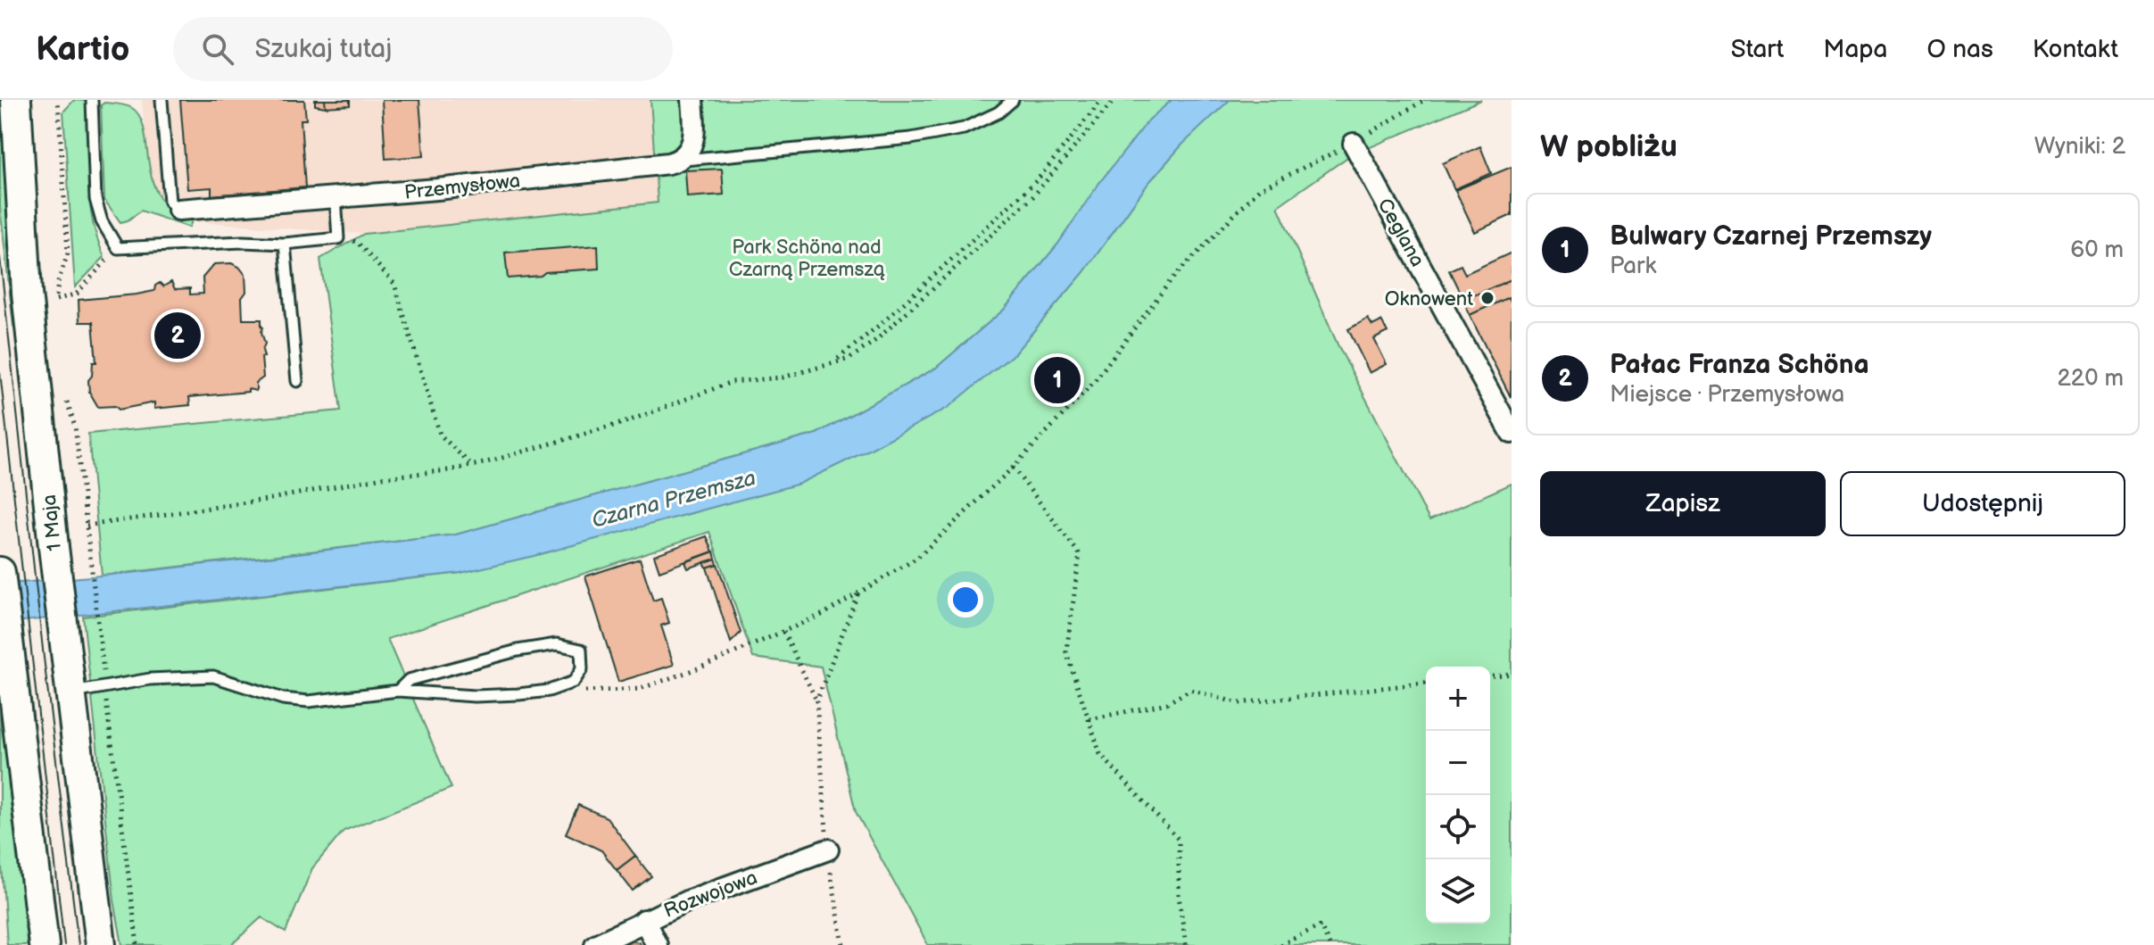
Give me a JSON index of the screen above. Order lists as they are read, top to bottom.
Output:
{
  "streets": {
    "main road": ["1 Maja"],
    "street": ["Przemysłowa", "Ceglana", "Rozwojowa"]
  },
  "water": ["Czarna Przemsza"],
  "parks": ["Park Schöna nad Czarną Przemszą"],
  "places": ["Oknowent"],
  "page": {
    "header": "Kartio",
    "search": "Szukaj tutaj",
    "nav": [
      "Start",
      "Mapa",
      "O nas",
      "Kontakt"
    ],
    "heading": ["W pobliżu", "Wyniki: 2"],
    "list": [
      {
        "mark": "1",
        "name": "Bulwary Czarnej Przemszy",
        "note": "Park",
        "value": "60 m"
      },
      {
        "mark": "2",
        "name": "Pałac Franza Schöna",
        "note": "Miejsce · Przemysłowa",
        "value": "220 m"
      }
    ],
    "pins": ["2", "1"],
    "buttons": ["Zapisz", "Udostępnij"],
    "map_buttons": ["+", "−"]
  }
}
